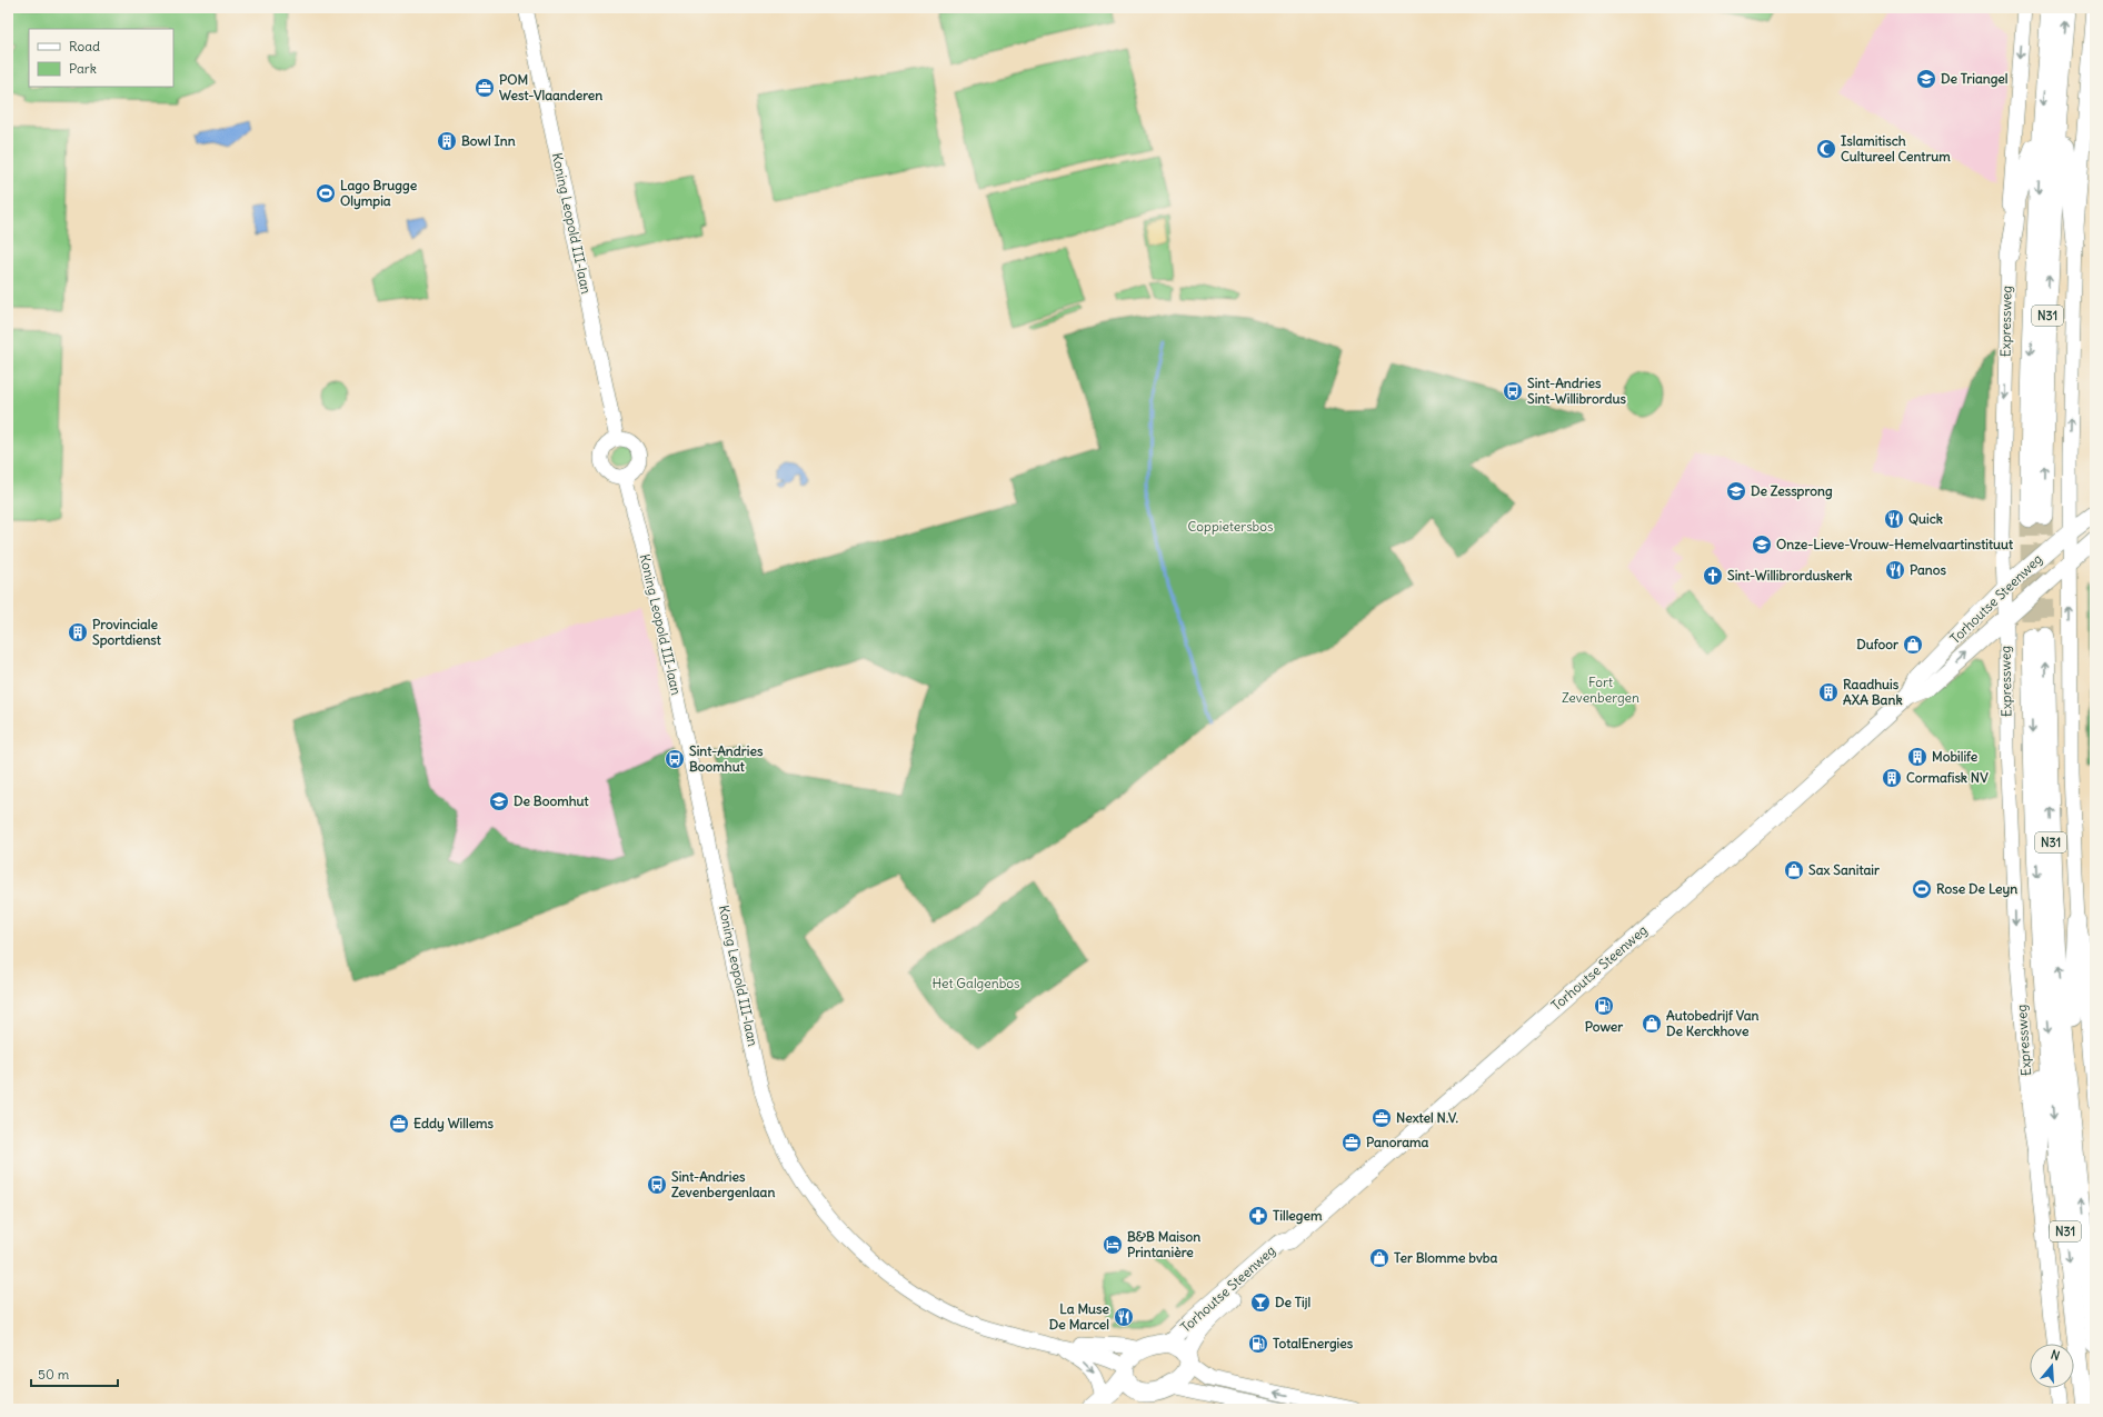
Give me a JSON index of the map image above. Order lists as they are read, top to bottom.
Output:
{
  "streets": {
    "main road": ["N31", "Expressweg", "Torhoutse Steenweg"],
    "street": ["Koning Leopold III-laan"]
  },
  "crossings": [
    ["Koning Leopold III-laan", "Torhoutse Steenweg"],
    ["Expressweg", "Torhoutse Steenweg"]
  ],
  "parks": ["Coppietersbos", "Fort Zevenbergen", "Het Galgenbos"],
  "places": {
    "school or university": [
      "De Triangel",
      "De Zessprong",
      "Onze-Lieve-Vrouw-Hemelvaartinstituut",
      "De Boomhut"
    ],
    "office": [
      "POM West-Vlaanderen",
      "Nextel N.V.",
      "Eddy Willems",
      "Panorama"
    ],
    "building": [
      "Bowl Inn",
      "Provinciale Sportdienst",
      "Raadhuis AXA Bank",
      "Mobilife",
      "Cormafisk NV"
    ],
    "mosque": ["Islamitisch Cultureel Centrum"],
    "sports": ["Lago Brugge Olympia", "Rose De Leyn"],
    "bus stop": ["Sint-Andries Sint-Willibrordus", "Sint-Andries Boomhut", "Sint-Andries Zevenbergenlaan"],
    "restaurant": ["Quick", "Panos", "La Muse De Marcel"],
    "church": ["Sint-Willibrorduskerk"],
    "shop": [
      "Dufoor",
      "Sax Sanitair",
      "Autobedrijf Van De Kerckhove",
      "Ter Blomme bvba"
    ],
    "fuel station": ["Power", "TotalEnergies"],
    "pharmacy": ["Tillegem"],
    "hotel": ["B&B Maison Printanière"],
    "bar": ["De Tijl"]
  },
  "legend": ["Road", "Park"],
  "scale_bar": "50 m",
  "north": "top"
}
